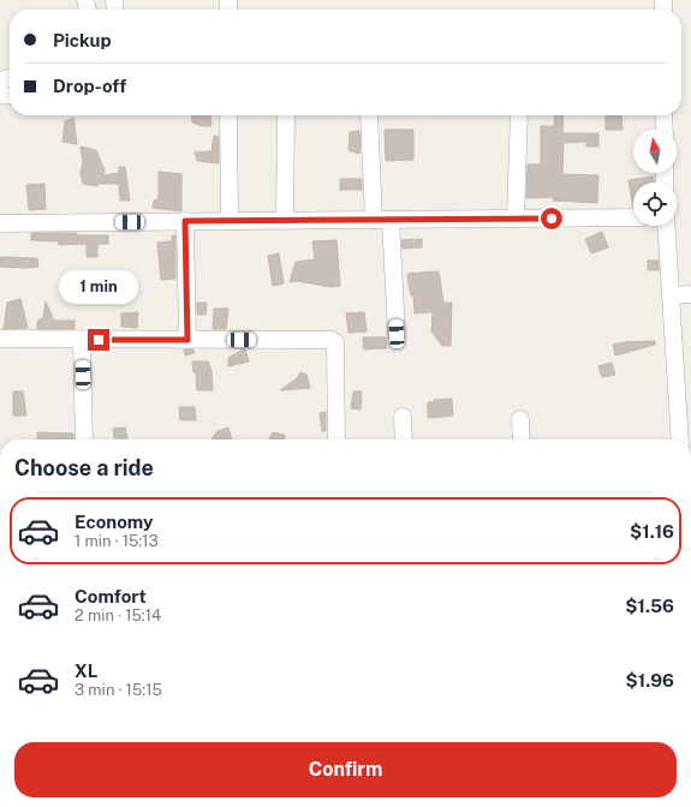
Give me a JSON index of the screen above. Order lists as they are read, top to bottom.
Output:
{
  "north": "top",
  "page": {
    "banner": ["Pickup", "Drop-off"],
    "bubble": "1 min",
    "heading": "Choose a ride",
    "list": [
      {
        "name": "Economy",
        "note": "1 min · 15:13",
        "value": "$1.16"
      },
      {
        "name": "Comfort",
        "note": "2 min · 15:14",
        "value": "$1.56"
      },
      {
        "name": "XL",
        "note": "3 min · 15:15",
        "value": "$1.96"
      }
    ],
    "buttons": "Confirm"
  }
}
